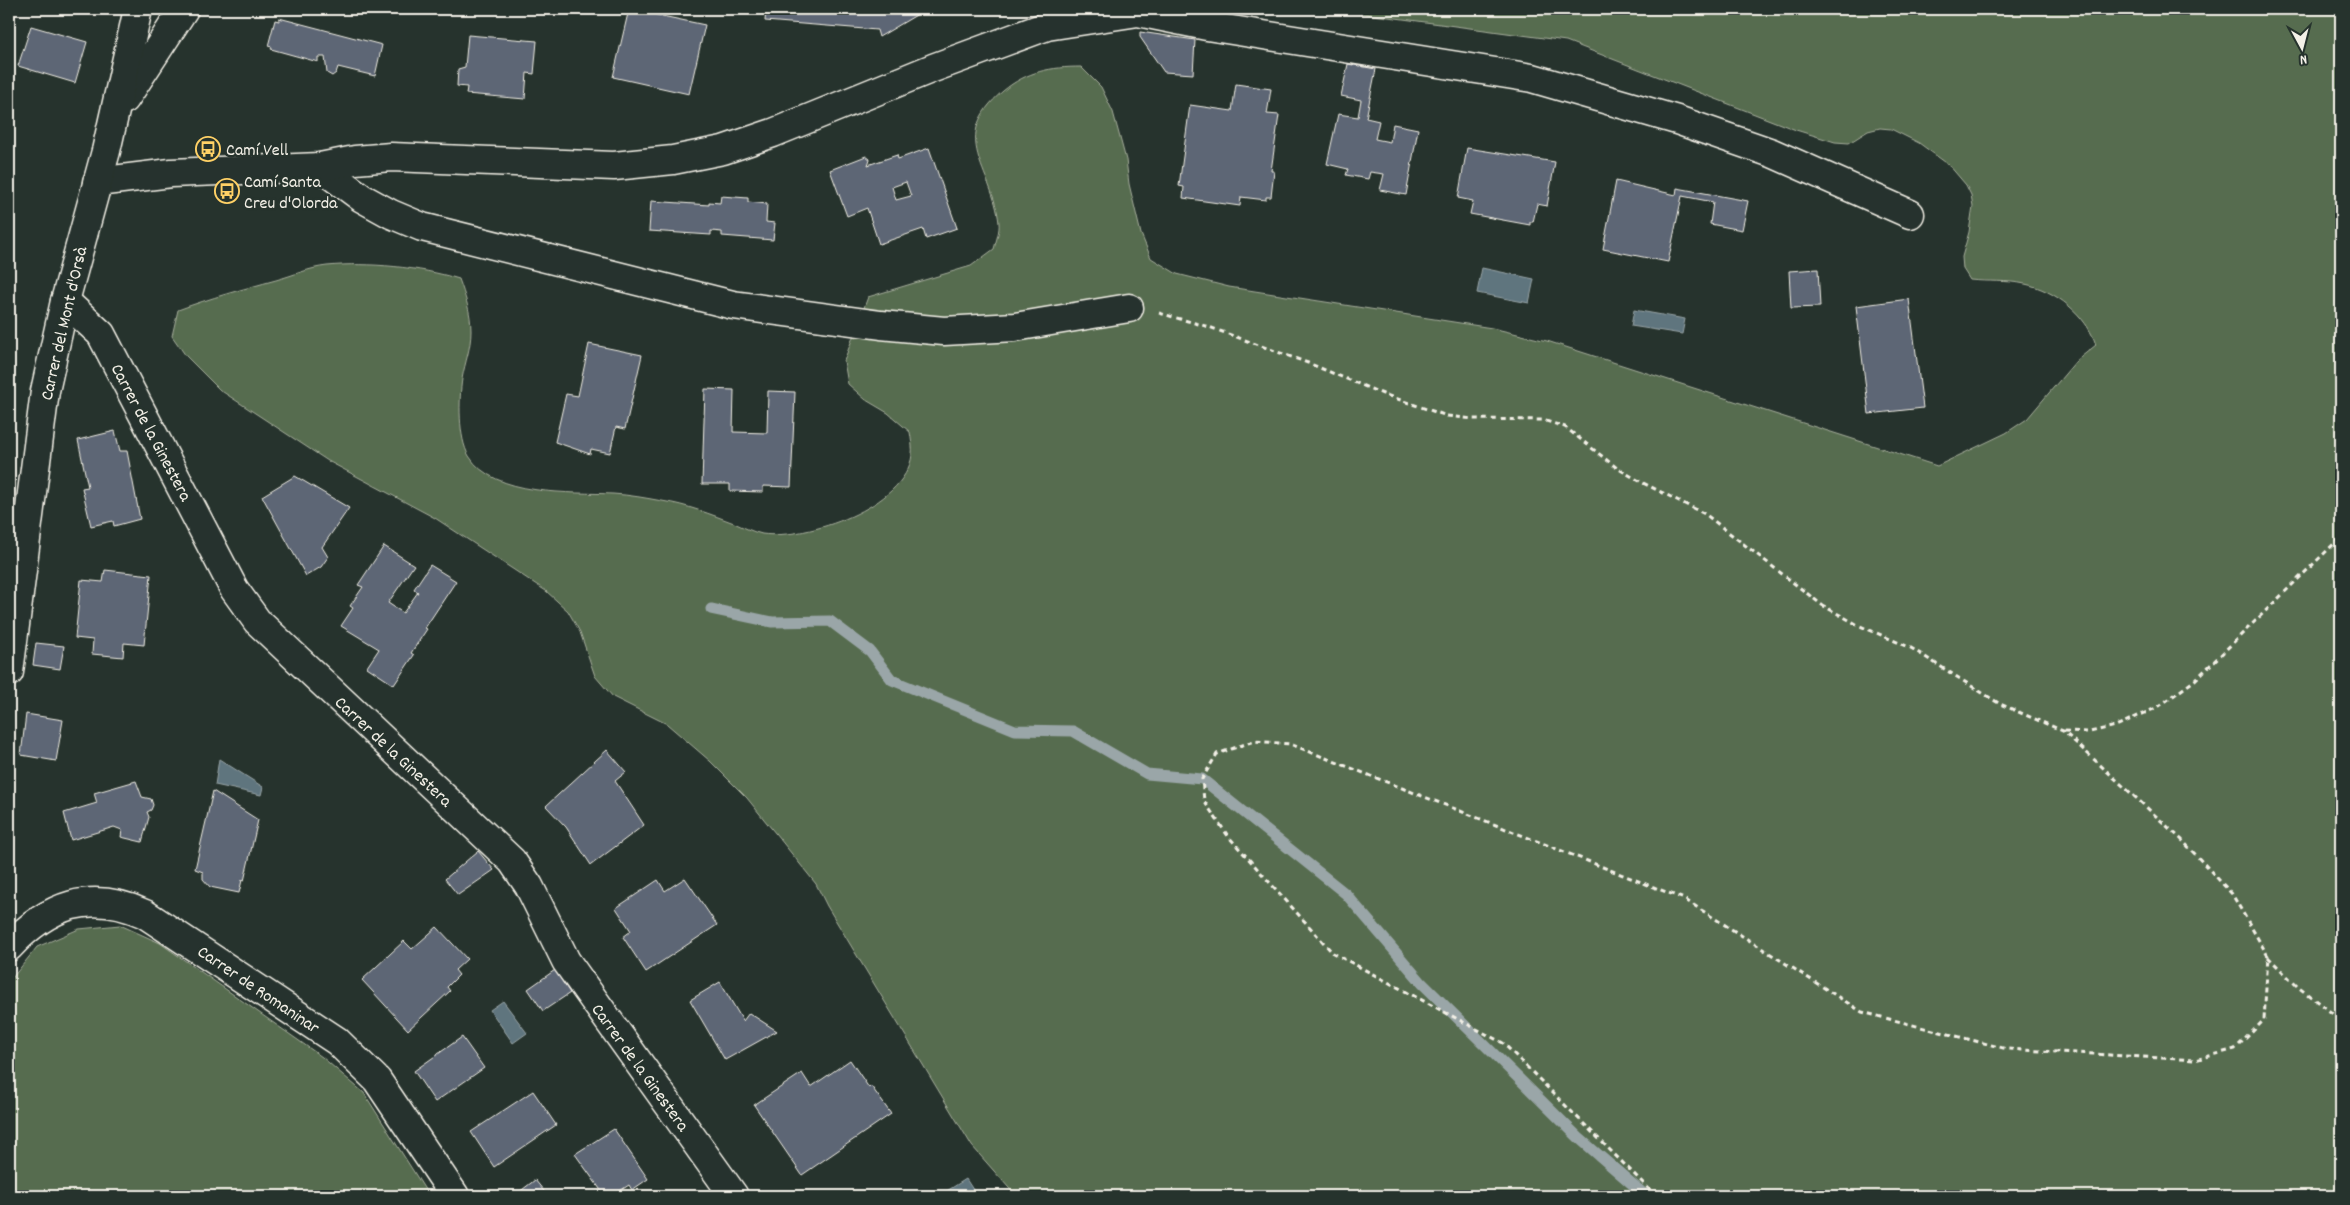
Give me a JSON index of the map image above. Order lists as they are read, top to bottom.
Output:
{
  "streets": {
    "street": ["Carrer del Mont d'Orsà", "Carrer de la Ginestera", "Carrer de Romaninar"]
  },
  "crossings": [
    ["Carrer del Mont d'Orsà", "Carrer de la Ginestera"]
  ],
  "places": {
    "bus stop": ["Camí Vell", "Camí Santa Creu d'Olorda"]
  },
  "north": "bottom"
}
